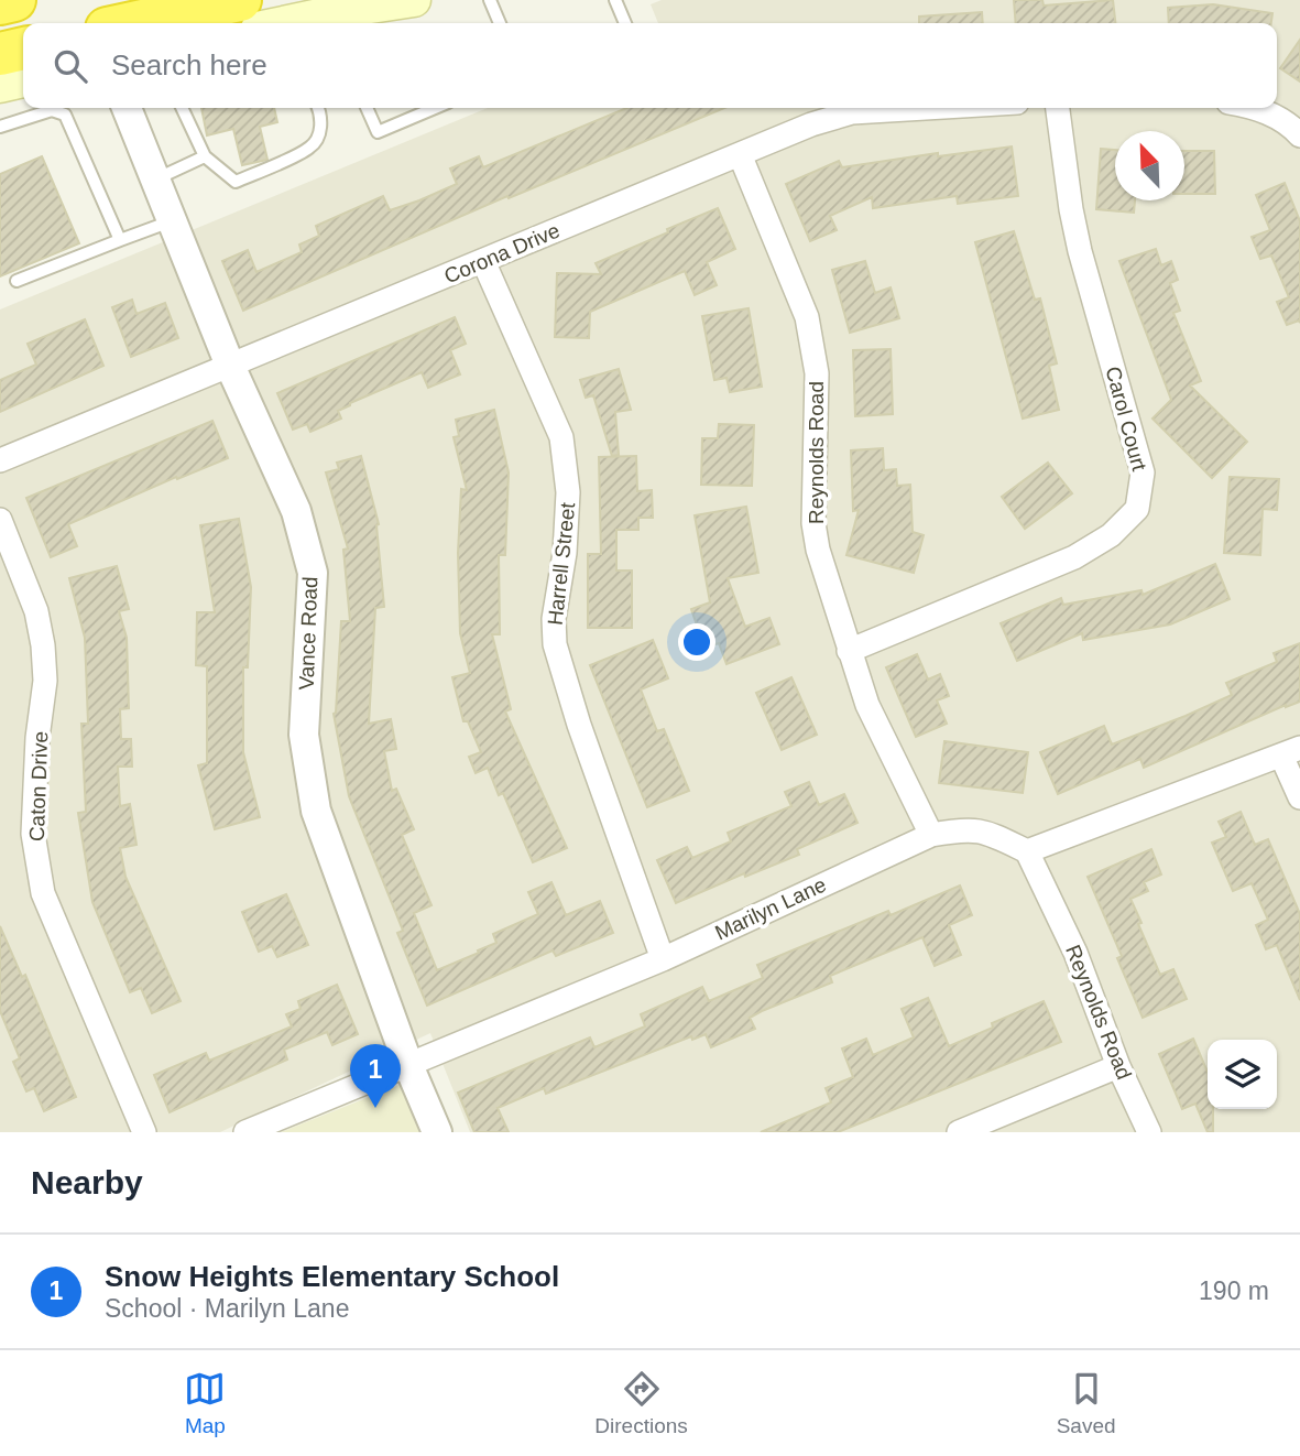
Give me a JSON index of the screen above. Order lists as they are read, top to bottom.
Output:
{
  "streets": {
    "street": [
      "Corona Drive",
      "Carol Court",
      "Reynolds Road",
      "Harrell Street",
      "Vance Road",
      "Caton Drive",
      "Marilyn Lane"
    ]
  },
  "crossings": [
    ["Corona Drive", "Reynolds Road"],
    ["Corona Drive", "Harrell Street"],
    ["Corona Drive", "Vance Road"],
    ["Carol Court", "Reynolds Road"],
    ["Reynolds Road", "Marilyn Lane"],
    ["Harrell Street", "Marilyn Lane"],
    ["Vance Road", "Marilyn Lane"]
  ],
  "north": "top left",
  "page": {
    "search": "Search here",
    "pins": "1",
    "heading": "Nearby",
    "list": [
      {
        "mark": "1",
        "name": "Snow Heights Elementary School",
        "note": "School · Marilyn Lane",
        "value": "190 m"
      }
    ],
    "nav": ["Map", "Directions", "Saved"]
  }
}
